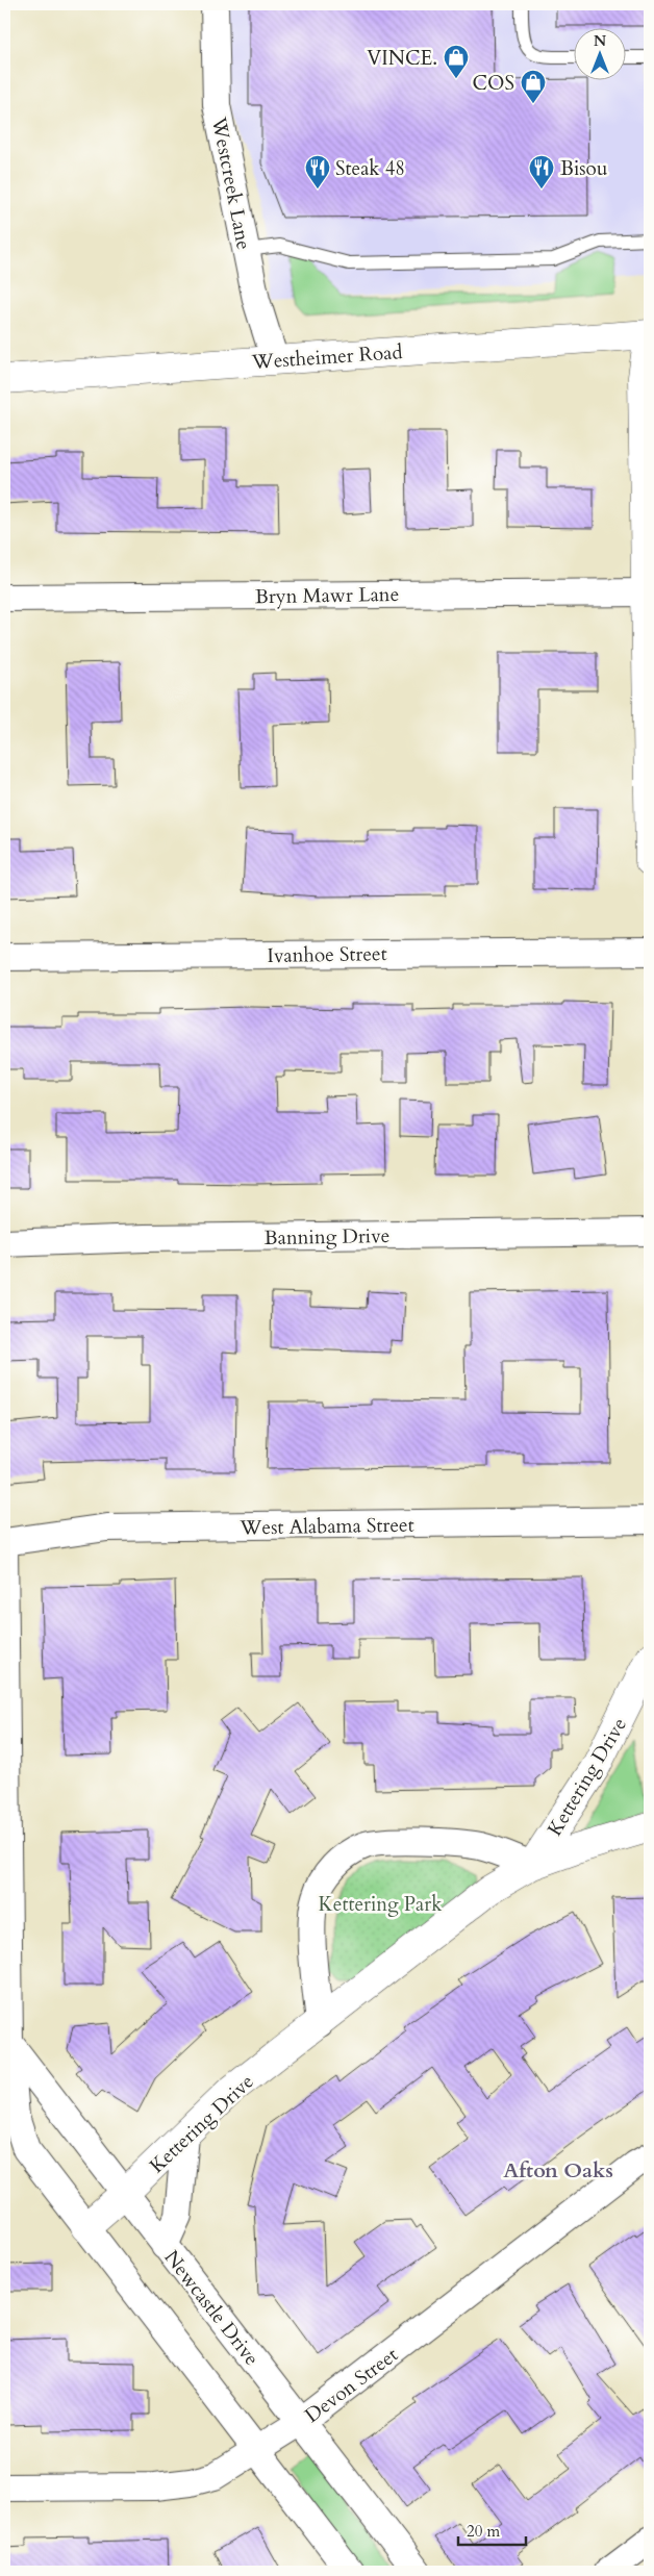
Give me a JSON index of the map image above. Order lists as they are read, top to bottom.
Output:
{
  "streets": {
    "street": [
      "Westcreek Lane",
      "Westheimer Road",
      "Bryn Mawr Lane",
      "Ivanhoe Street",
      "Banning Drive",
      "West Alabama Street",
      "Kettering Drive",
      "Newcastle Drive",
      "Devon Street"
    ]
  },
  "crossings": [
    ["Westcreek Lane", "Westheimer Road"],
    ["Kettering Drive", "Newcastle Drive"],
    ["Newcastle Drive", "Devon Street"]
  ],
  "districts": ["Afton Oaks"],
  "parks": ["Kettering Park"],
  "places": {
    "shop": ["VINCE.", "COS"],
    "restaurant": ["Steak 48", "Bisou"]
  },
  "scale_bar": "20 m",
  "north": "top"
}
